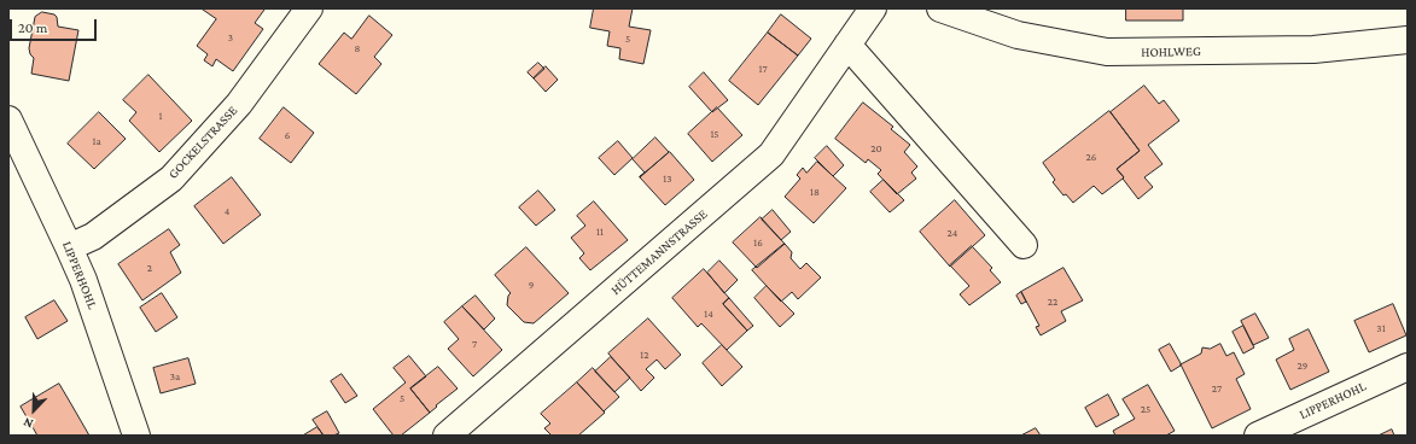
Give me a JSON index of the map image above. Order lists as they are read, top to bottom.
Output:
{
  "streets": {
    "street": [
      "HOHLWEG",
      "GOCKELSTRASSE",
      "HÜTTEMANNSTRASSE",
      "LIPPERHOHL"
    ]
  },
  "crossings": [
    ["GOCKELSTRASSE", "LIPPERHOHL"]
  ],
  "house_numbers": [
    "3",
    "5",
    "8",
    "17",
    "1",
    "15",
    "6",
    "1a",
    "20",
    "26",
    "13",
    "18",
    "4",
    "11",
    "24",
    "16",
    "2",
    "9",
    "22",
    "14",
    "31",
    "7",
    "12",
    "29",
    "3a",
    "27",
    "5",
    "25"
  ],
  "scale_bar": "20 m",
  "north": "bottom left"
}
